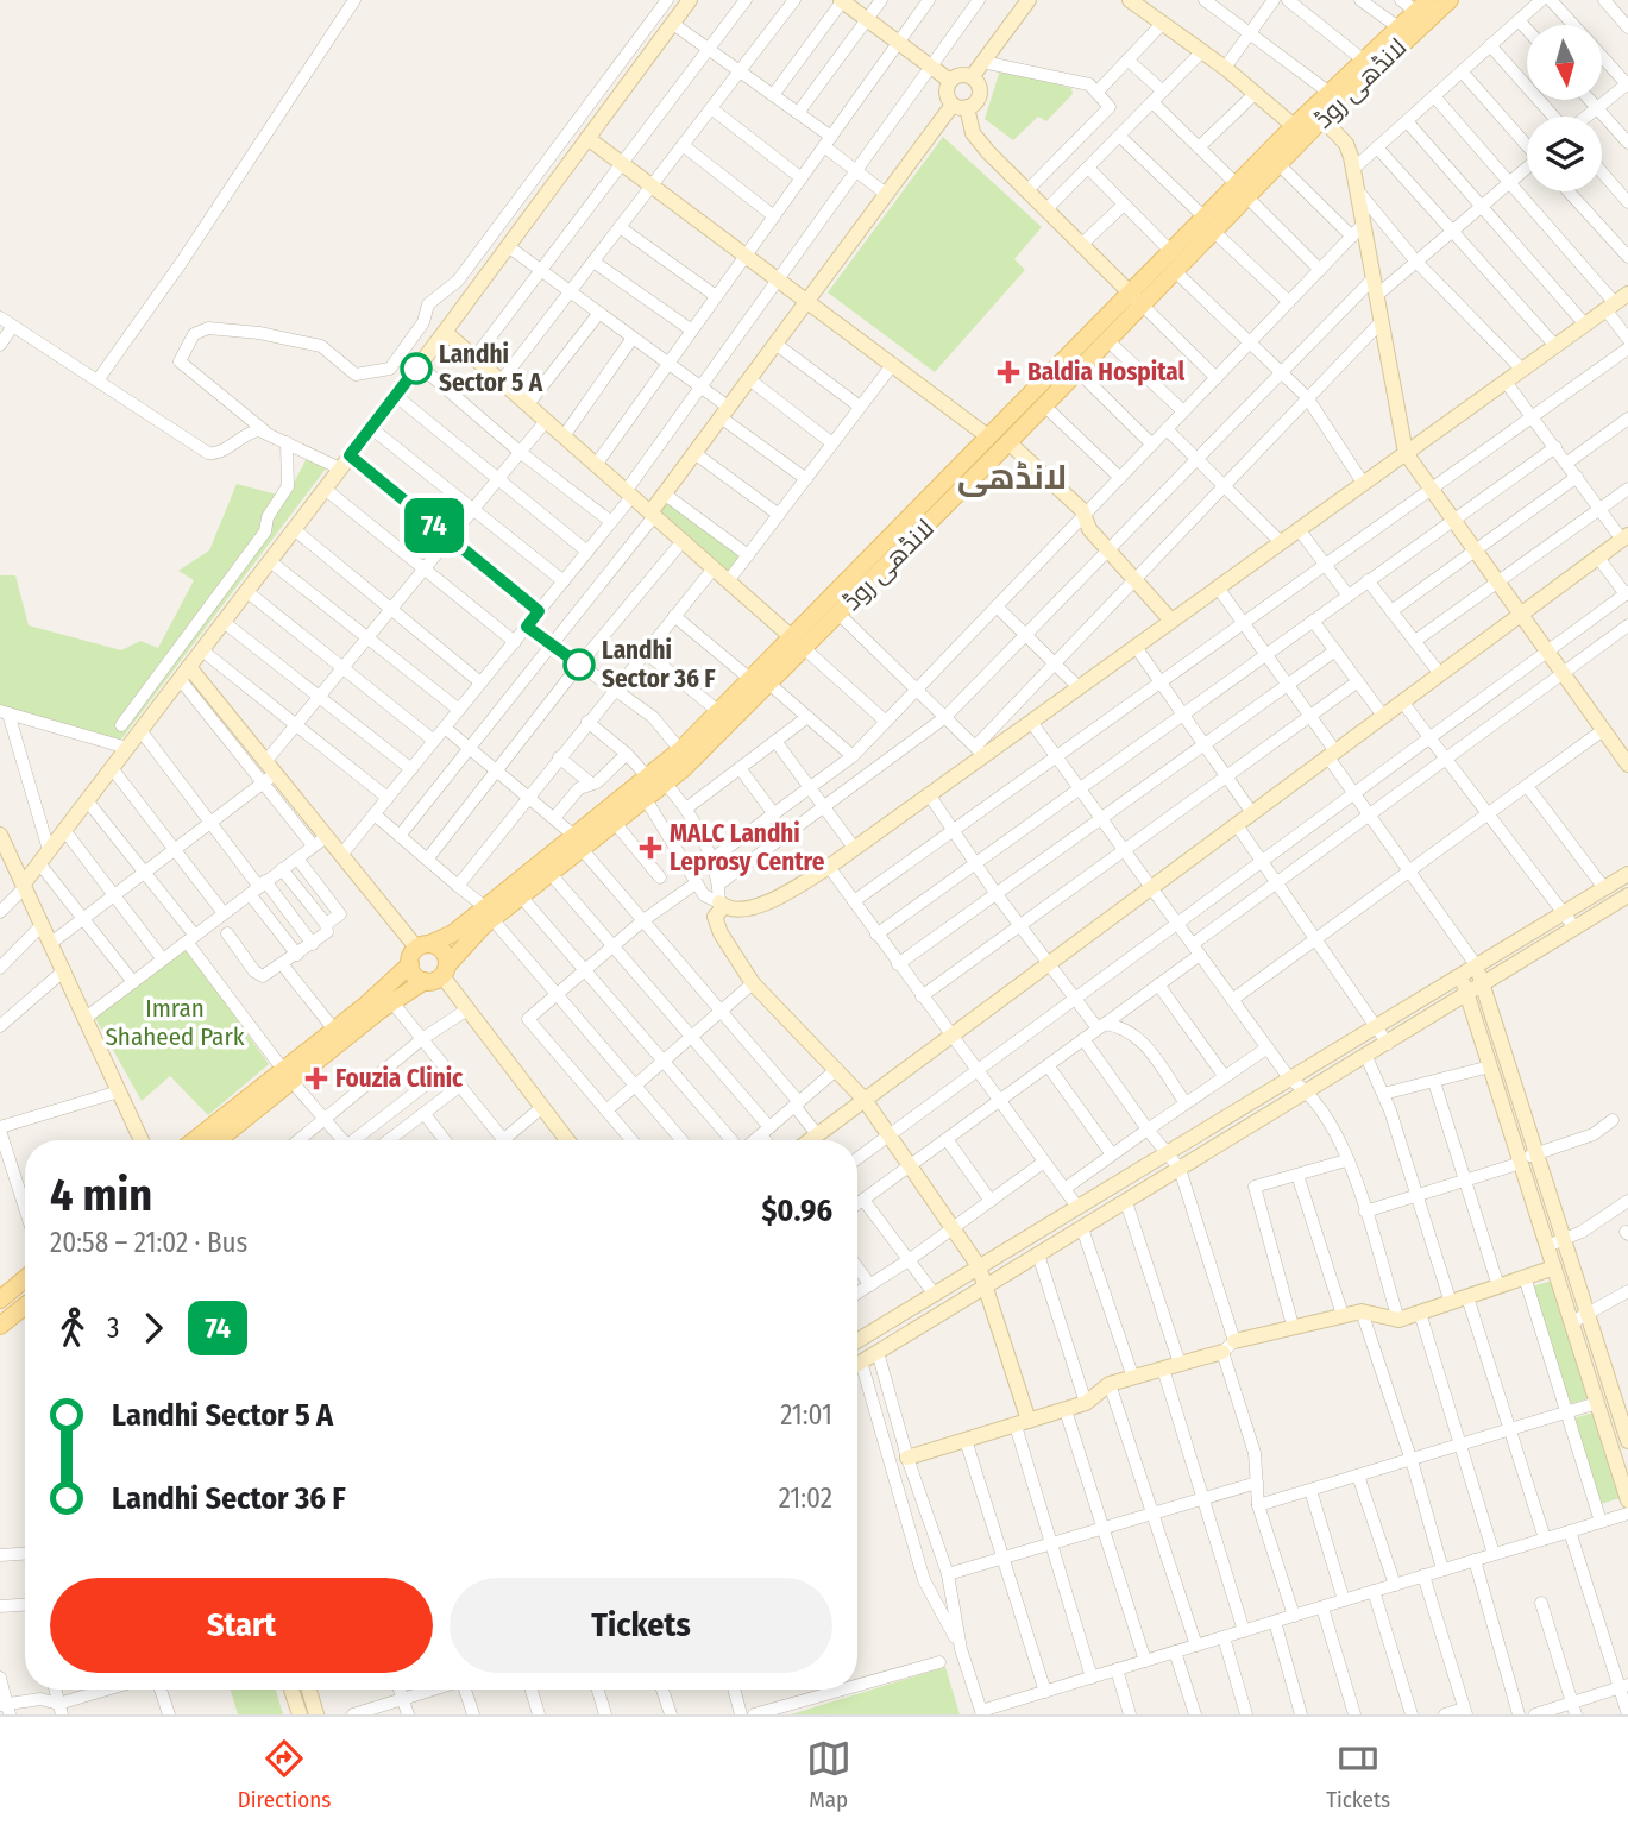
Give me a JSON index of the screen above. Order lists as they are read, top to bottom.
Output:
{
  "streets": {
    "main road": ["لانڈھی روڈ"]
  },
  "districts": ["لانڈھی"],
  "parks": ["Imran Shaheed Park"],
  "places": {
    "other": ["Landhi Sector 5 A", "Landhi Sector 36 F"],
    "health": ["Baldia Hospital", "MALC Landhi Leprosy Centre", "Fouzia Clinic"]
  },
  "lines": ["bus line 74"],
  "north": "bottom",
  "page": {
    "on_map": "74",
    "heading": ["4 min", "20:58 – 21:02 · Bus", "$0.96"],
    "legs": ["3", "74"],
    "list": [
      {
        "name": "Landhi Sector 5 A",
        "value": "21:01"
      },
      {
        "name": "Landhi Sector 36 F",
        "value": "21:02"
      }
    ],
    "buttons": ["Start", "Tickets"],
    "tabs": ["Directions", "Map", "Tickets"]
  }
}
